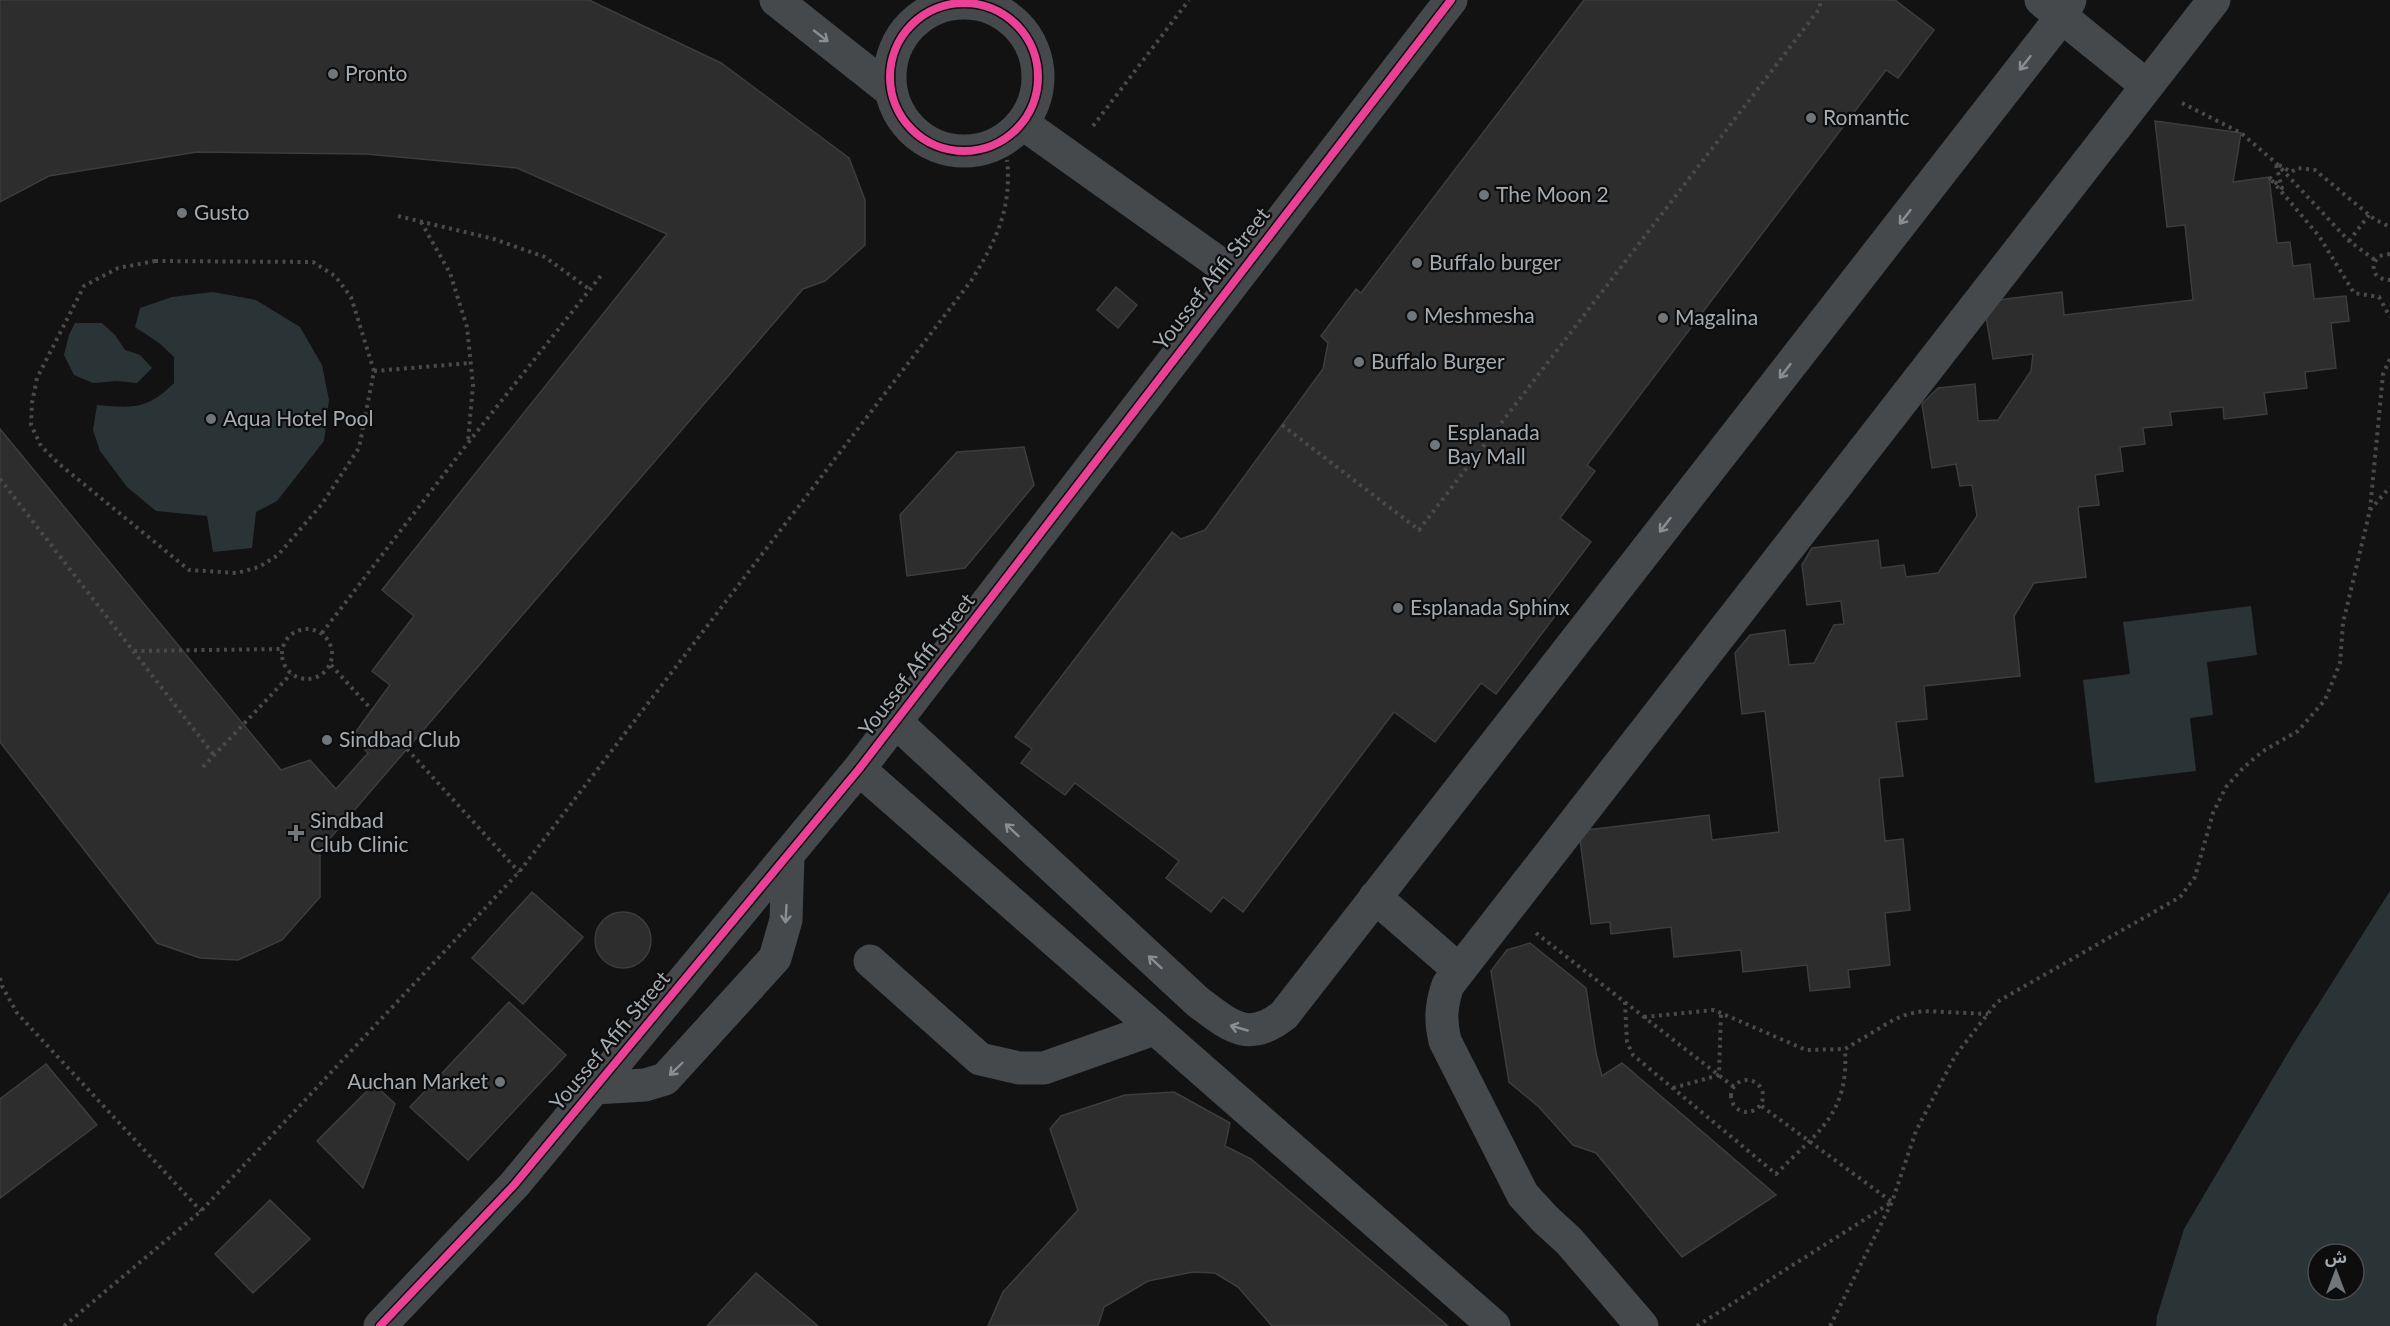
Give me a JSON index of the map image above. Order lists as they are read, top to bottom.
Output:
{
  "streets": {
    "street": ["Youssef Afifi Street"]
  },
  "places": {
    "other": [
      "Pronto",
      "Romantic",
      "The Moon 2",
      "Gusto",
      "Buffalo burger",
      "Meshmesha",
      "Magalina",
      "Buffalo Burger",
      "Aqua Hotel Pool",
      "Esplanada Bay Mall",
      "Esplanada Sphinx",
      "Sindbad Club",
      "Auchan Market"
    ],
    "health": ["Sindbad Club Clinic"]
  },
  "north": "top"
}
